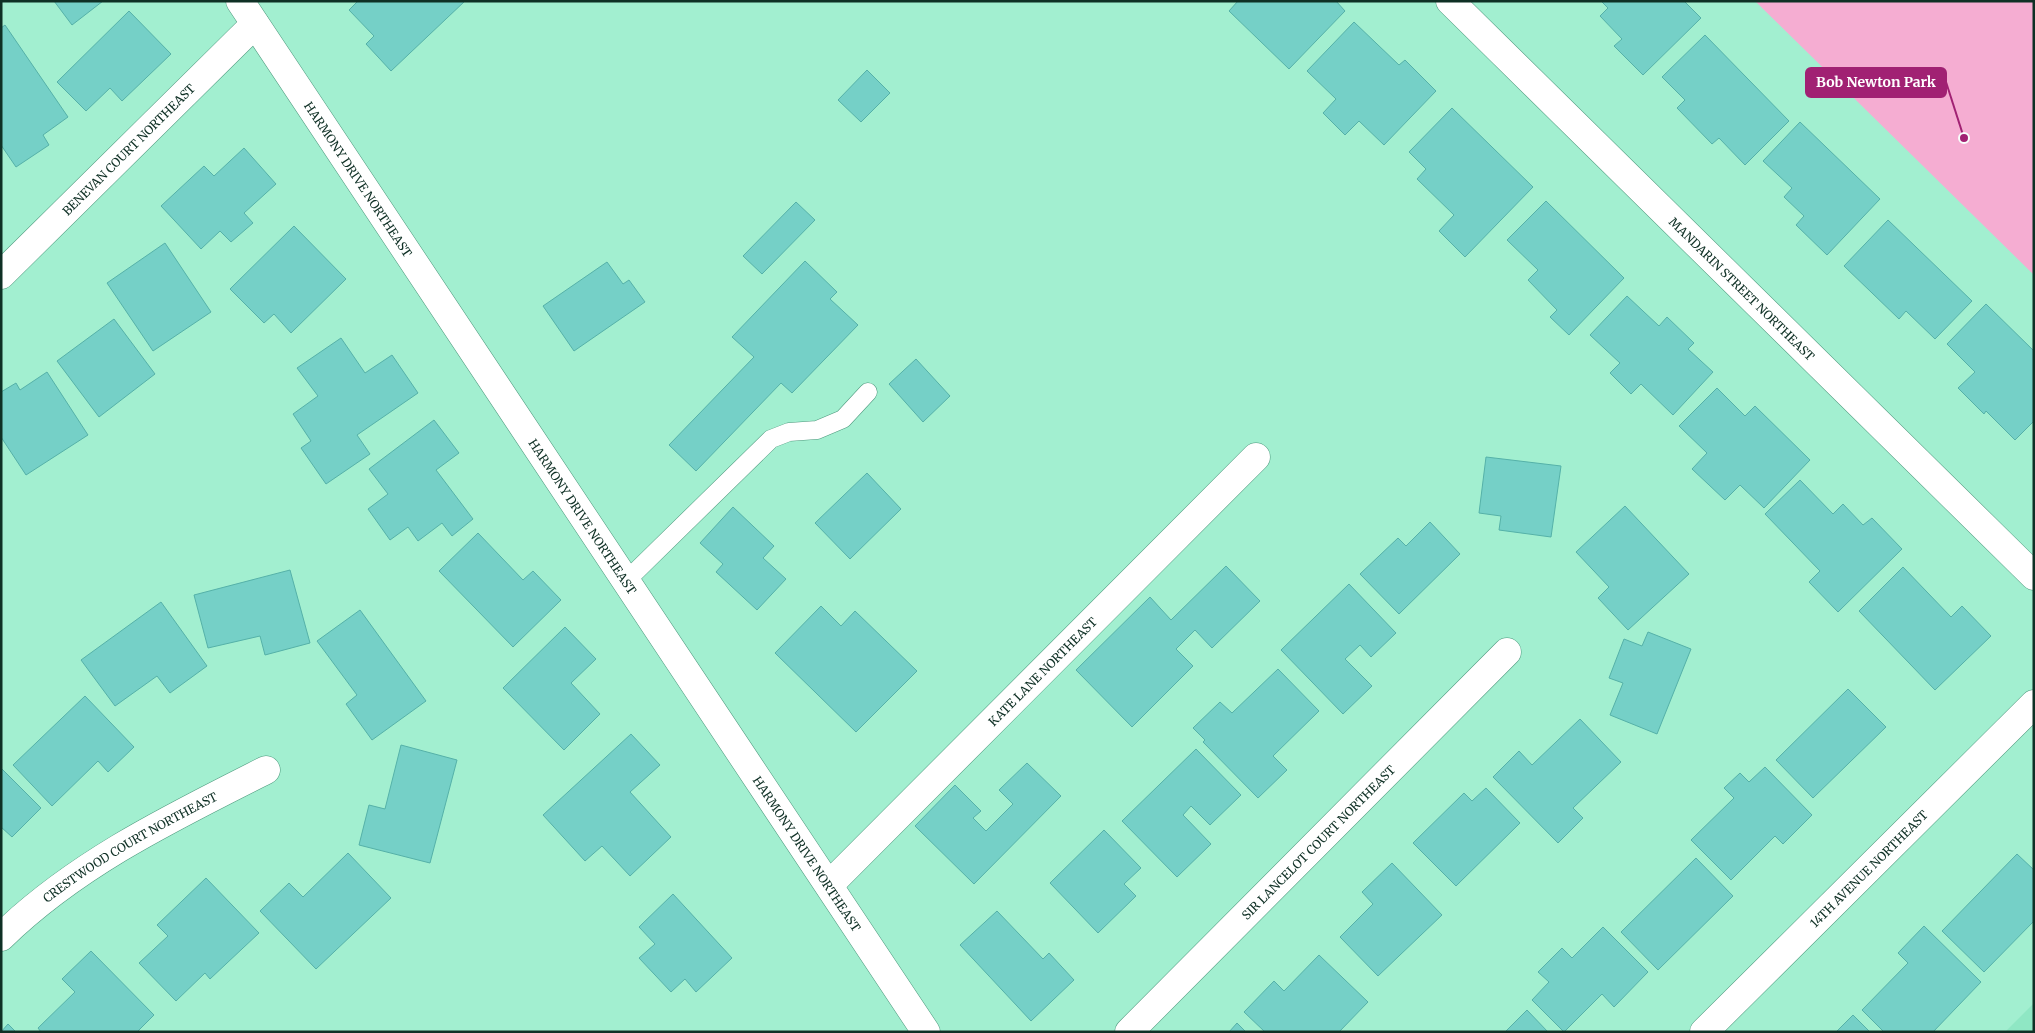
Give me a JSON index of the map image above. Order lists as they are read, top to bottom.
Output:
{
  "streets": {
    "street": [
      "BENEVAN COURT NORTHEAST",
      "HARMONY DRIVE NORTHEAST",
      "MANDARIN STREET NORTHEAST",
      "KATE LANE NORTHEAST",
      "SIR LANCELOT COURT NORTHEAST",
      "CRESTWOOD COURT NORTHEAST",
      "14TH AVENUE NORTHEAST"
    ]
  },
  "crossings": [
    ["BENEVAN COURT NORTHEAST", "HARMONY DRIVE NORTHEAST"],
    ["HARMONY DRIVE NORTHEAST", "KATE LANE NORTHEAST"]
  ],
  "places": ["Bob Newton Park"]
}
